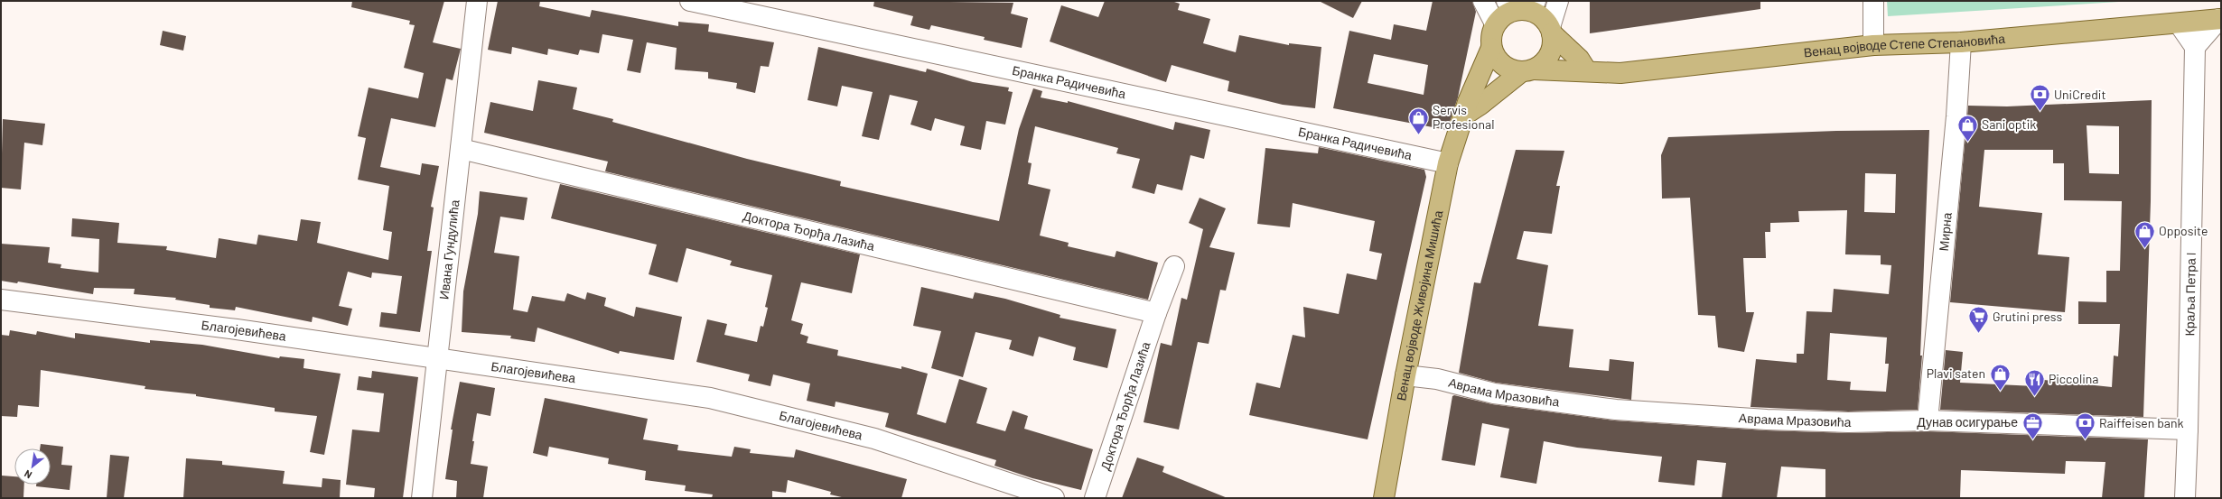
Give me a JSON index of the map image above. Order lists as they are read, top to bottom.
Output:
{
  "streets": {
    "main road": ["Венац војводе Степе Степановића", "Венац војводе Живојина Мишића"],
    "street": [
      "Бранка Радичевића",
      "Доктора Ђорђа Лазића",
      "Мирна",
      "Ивана Гундулића",
      "Краља Петра I",
      "Благојевићева",
      "Аврама Мразовића"
    ]
  },
  "crossings": [
    ["Венац војводе Степе Степановића", "Мирна"],
    ["Венац војводе Степе Степановића", "Венац војводе Живојина Мишића"],
    ["Бранка Радичевића", "Венац војводе Живојина Мишића"],
    ["Доктора Ђорђа Лазића", "Ивана Гундулића"],
    ["Мирна", "Аврама Мразовића"],
    ["Ивана Гундулића", "Благојевићева"],
    ["Краља Петра I", "Аврама Мразовића"],
    ["Венац војводе Живојина Мишића", "Аврама Мразовића"]
  ],
  "places": {
    "bank": ["UniCredit", "Raiffeisen bank"],
    "shop": [
      "Servis Profesional",
      "Sani optik",
      "Opposite",
      "Plavi saten"
    ],
    "supermarket": ["Grutini press"],
    "restaurant": ["Piccolina"],
    "office": ["Дунав осигурање"]
  },
  "north": "bottom left"
}
